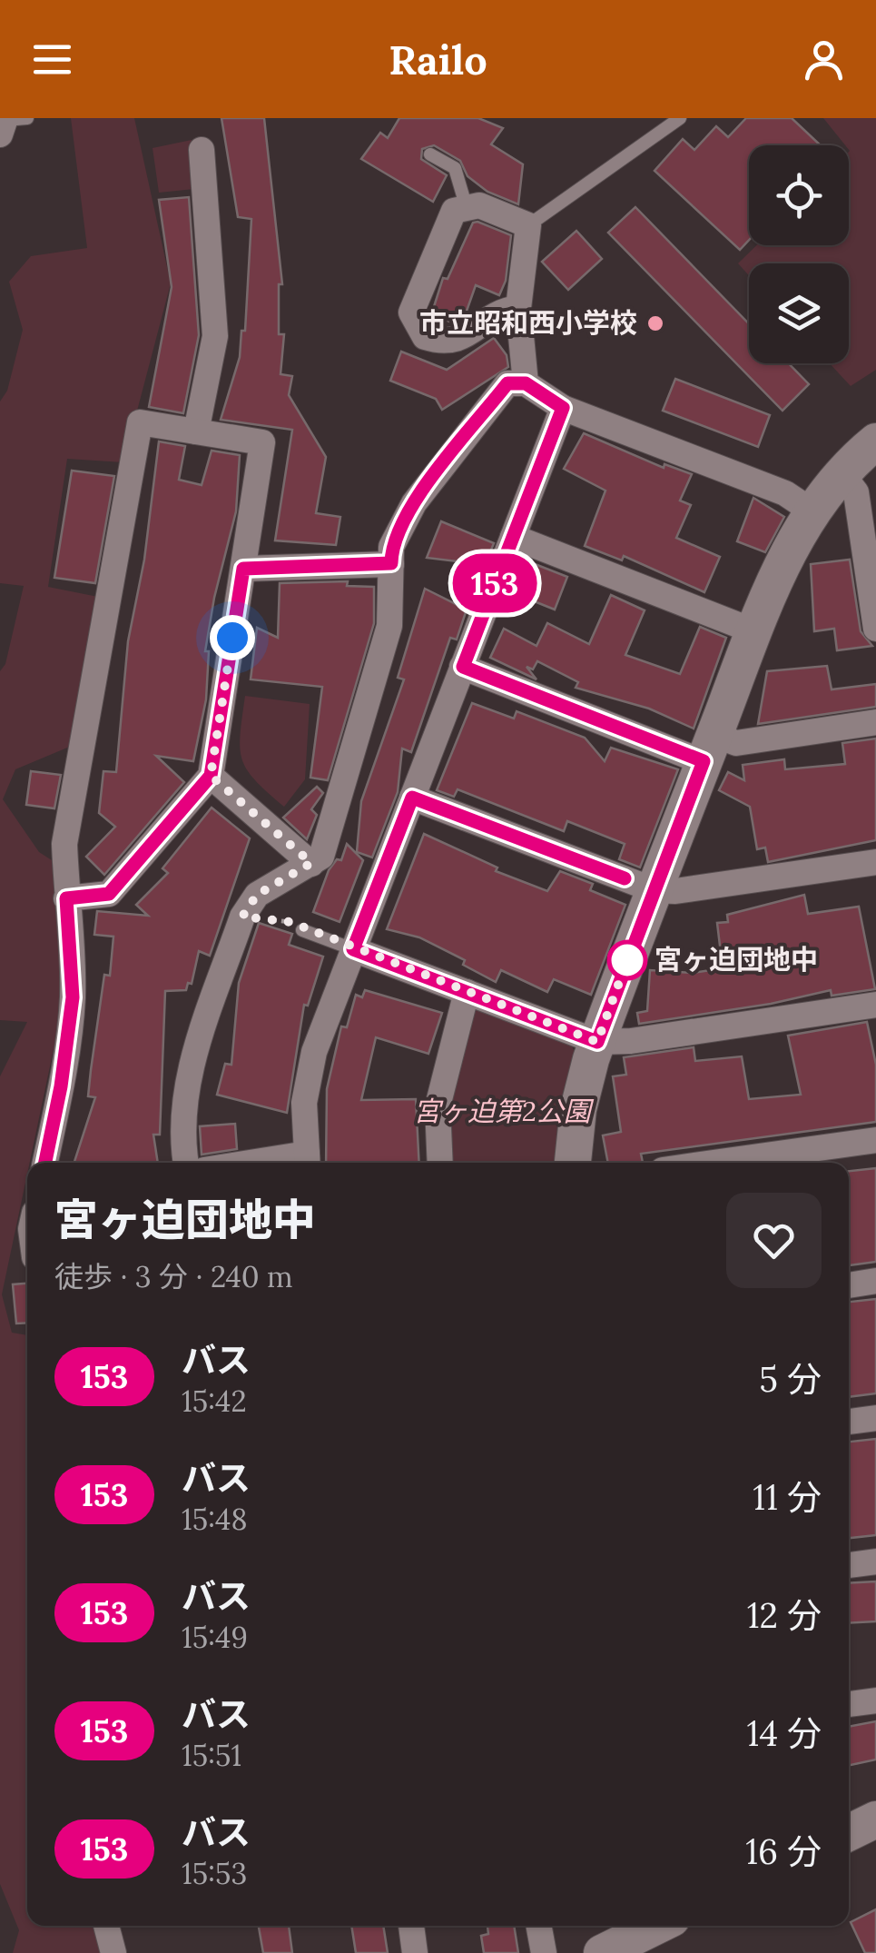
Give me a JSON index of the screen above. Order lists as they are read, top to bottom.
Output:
{
  "parks": ["宮ヶ迫第2公園"],
  "places": ["市立昭和西小学校", "宮ヶ迫団地中"],
  "lines": ["bus line 153"],
  "page": {
    "header": "Railo",
    "on_map": "153",
    "heading": ["宮ヶ迫団地中", "徒歩 · 3 分 · 240 m"],
    "list": [
      {
        "mark": "153",
        "name": "バス",
        "note": "15:42",
        "value": "5 分"
      },
      {
        "mark": "153",
        "name": "バス",
        "note": "15:48",
        "value": "11 分"
      },
      {
        "mark": "153",
        "name": "バス",
        "note": "15:49",
        "value": "12 分"
      },
      {
        "mark": "153",
        "name": "バス",
        "note": "15:51",
        "value": "14 分"
      },
      {
        "mark": "153",
        "name": "バス",
        "note": "15:53",
        "value": "16 分"
      }
    ]
  }
}
